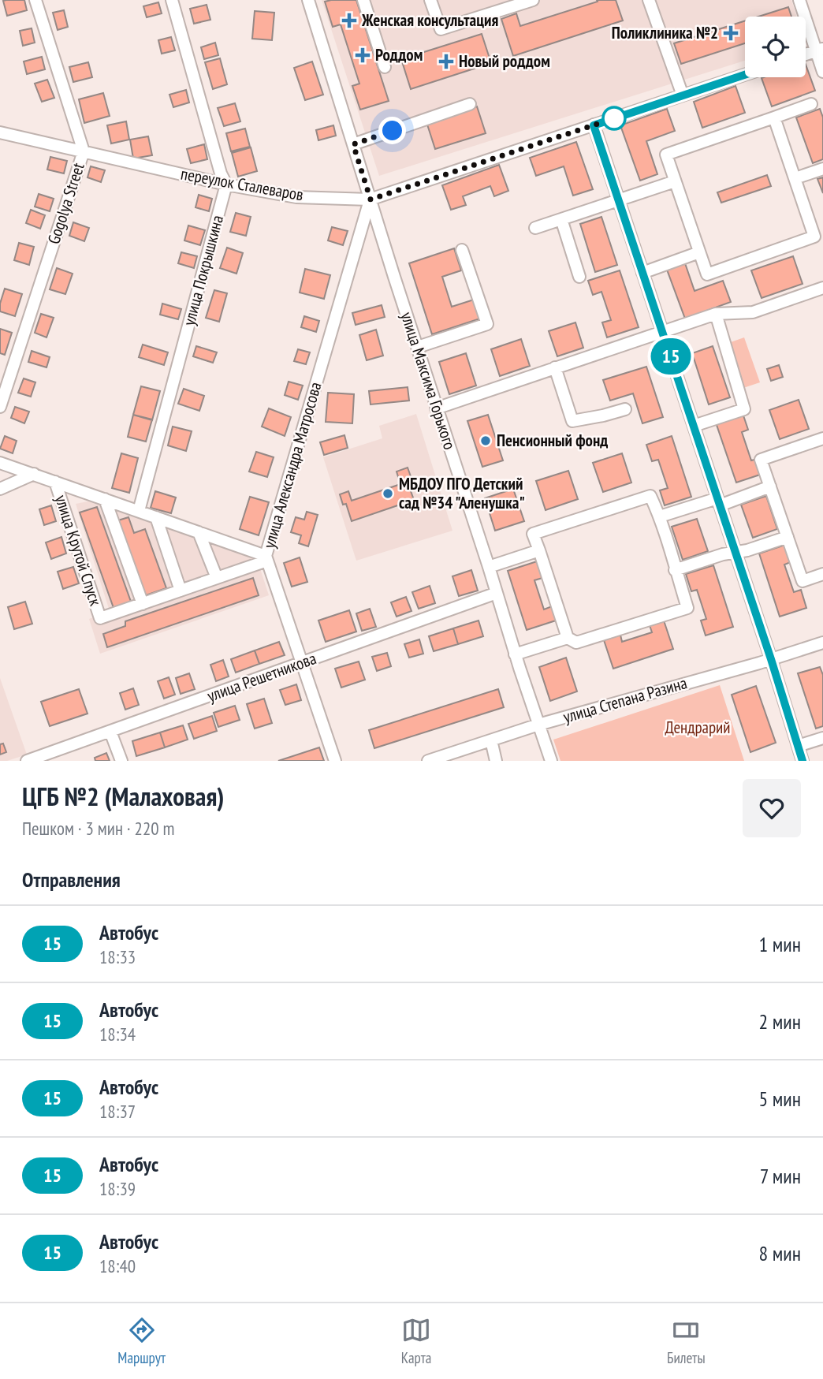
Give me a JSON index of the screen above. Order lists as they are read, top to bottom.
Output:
{
  "streets": {
    "street": [
      "переулок Сталеваров",
      "Gogolya Street",
      "улица Покрышкина",
      "улица Максима Горького",
      "улица Александра Матросова",
      "улица Крутой Спуск",
      "улица Решетникова",
      "улица Степана Разина"
    ]
  },
  "crossings": [
    ["переулок Сталеваров", "Gogolya Street"],
    ["переулок Сталеваров", "улица Покрышкина"],
    ["переулок Сталеваров", "улица Максима Горького"],
    ["переулок Сталеваров", "улица Александра Матросова"],
    ["улица Максима Горького", "улица Александра Матросова"],
    ["улица Максима Горького", "улица Решетникова"],
    ["улица Максима Горького", "улица Степана Разина"],
    ["улица Александра Матросова", "улица Решетникова"]
  ],
  "parks": ["Дендрарий"],
  "places": {
    "health": [
      "Женская консультация",
      "Поликлиника №2",
      "Роддом",
      "Новый роддом"
    ],
    "other": ["Пенсионный фонд", "МБДОУ ПГО Детский сад №34 \"Аленушка\""]
  },
  "lines": ["bus line 15"],
  "page": {
    "on_map": "15",
    "heading": [
      ["ЦГБ №2 (Малаховая)", "Пешком · 3 мин · 220 m"],
      "Отправления"
    ],
    "list": [
      {
        "mark": "15",
        "name": "Автобус",
        "note": "18:33",
        "value": "1 мин"
      },
      {
        "mark": "15",
        "name": "Автобус",
        "note": "18:34",
        "value": "2 мин"
      },
      {
        "mark": "15",
        "name": "Автобус",
        "note": "18:37",
        "value": "5 мин"
      },
      {
        "mark": "15",
        "name": "Автобус",
        "note": "18:39",
        "value": "7 мин"
      },
      {
        "mark": "15",
        "name": "Автобус",
        "note": "18:40",
        "value": "8 мин"
      }
    ],
    "tabs": ["Маршрут", "Карта", "Билеты"]
  }
}
